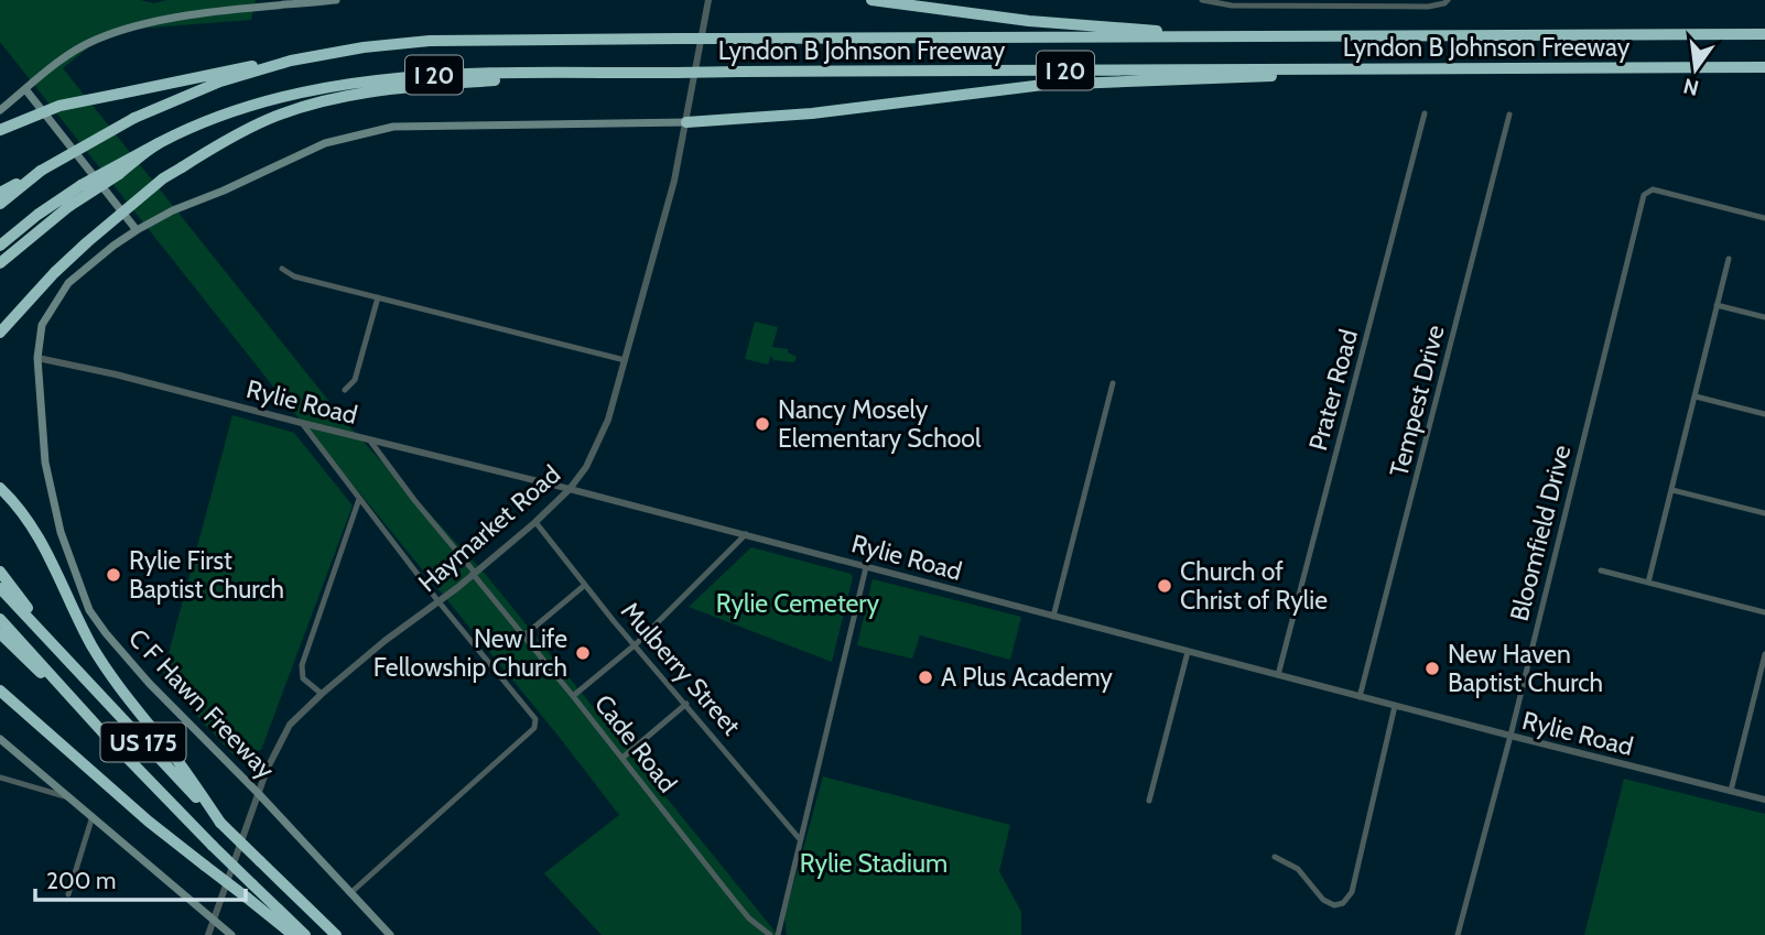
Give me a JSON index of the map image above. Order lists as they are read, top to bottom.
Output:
{
  "streets": {
    "highway": ["Lyndon B Johnson Freeway", "I 20", "US 175"],
    "main road": ["C F Hawn Freeway"],
    "street": [
      "Prater Road",
      "Tempest Drive",
      "Rylie Road",
      "Haymarket Road",
      "Bloomfield Drive",
      "Mulberry Street",
      "Cade Road"
    ]
  },
  "crossings": [
    ["Prater Road", "Rylie Road"],
    ["Tempest Drive", "Rylie Road"],
    ["Rylie Road", "Haymarket Road"],
    ["Rylie Road", "Bloomfield Drive"],
    ["Rylie Road", "C F Hawn Freeway"],
    ["Rylie Road", "Cade Road"],
    ["Haymarket Road", "Mulberry Street"],
    ["Haymarket Road", "C F Hawn Freeway"],
    ["Haymarket Road", "Cade Road"]
  ],
  "parks": ["Rylie Cemetery", "Rylie Stadium"],
  "places": [
    "Nancy Mosely Elementary School",
    "Rylie First Baptist Church",
    "Church of Christ of Rylie",
    "New Life Fellowship Church",
    "New Haven Baptist Church",
    "A Plus Academy"
  ],
  "scale_bar": "200 m",
  "north": "bottom"
}
